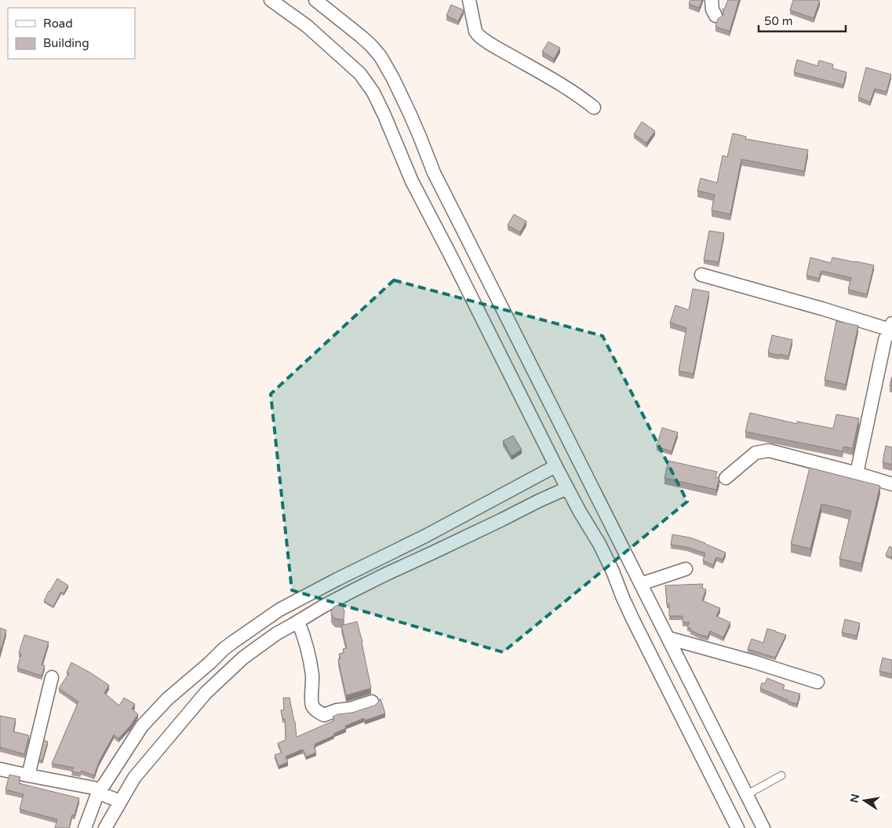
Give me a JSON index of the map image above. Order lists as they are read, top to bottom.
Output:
{
  "legend": ["Road", "Building"],
  "scale_bar": "50 m",
  "north": "left"
}
